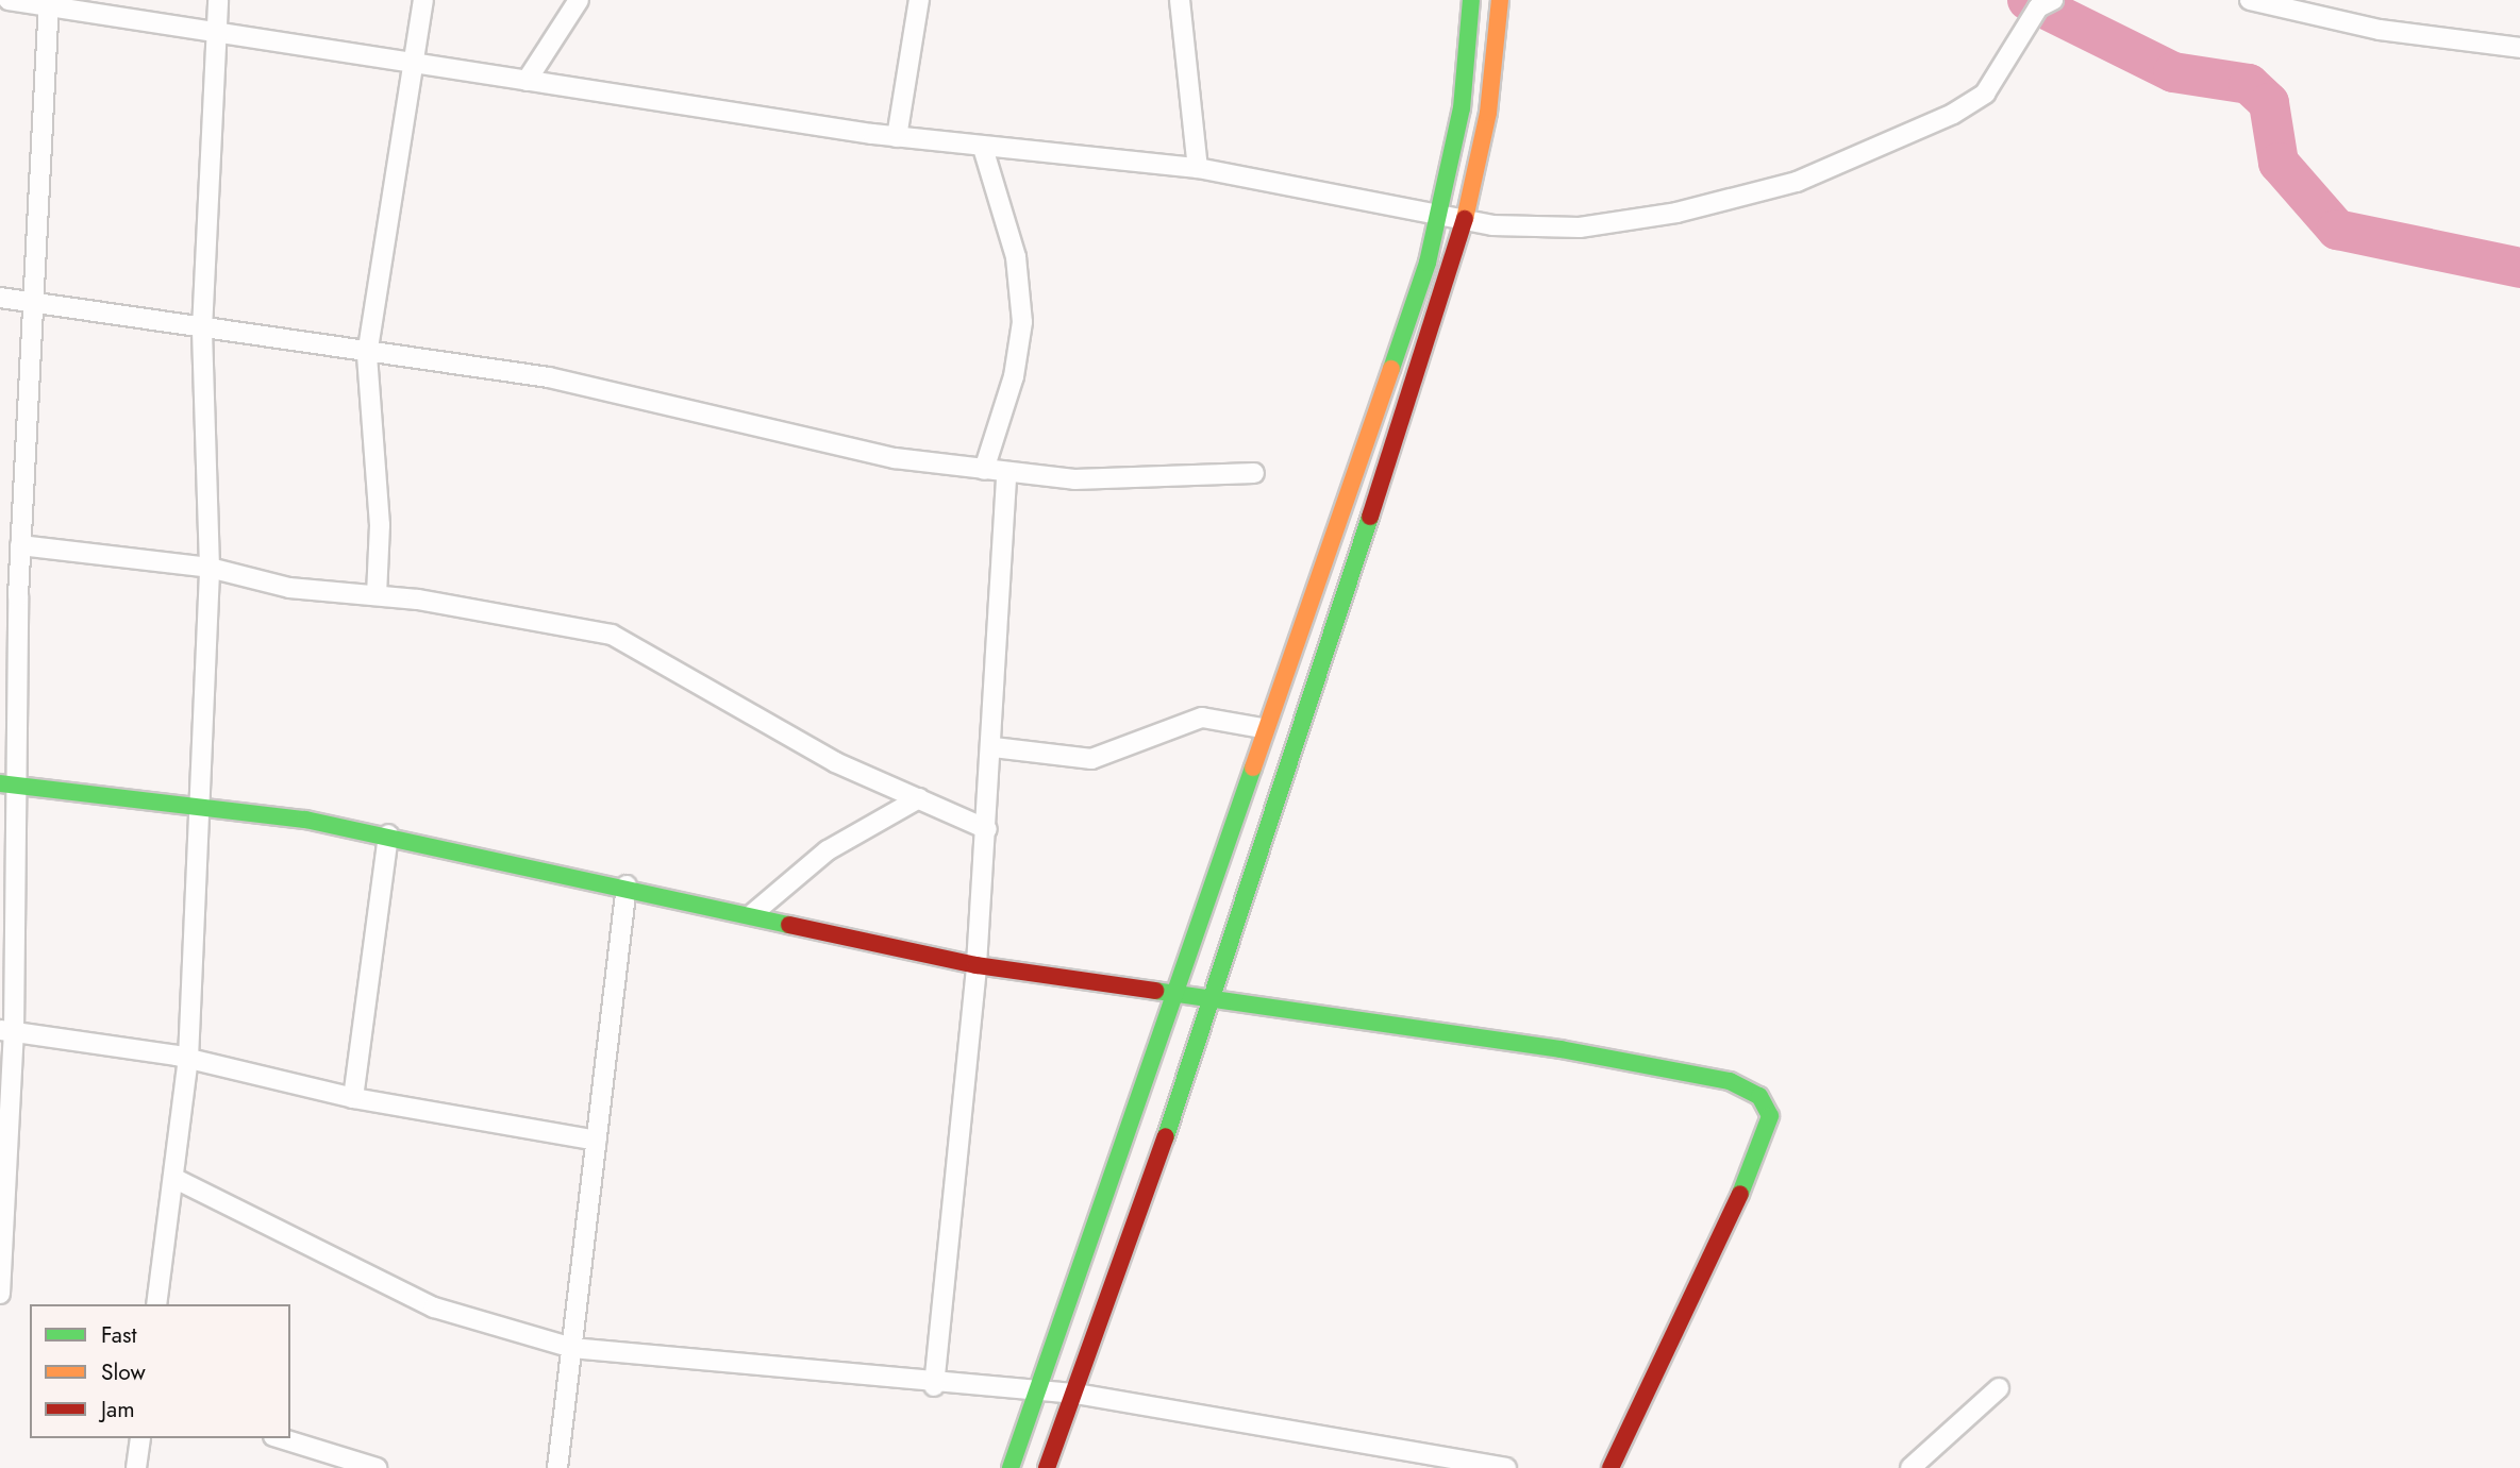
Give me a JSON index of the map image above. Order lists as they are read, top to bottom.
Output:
{
  "legend": ["Fast", "Slow", "Jam"]
}
